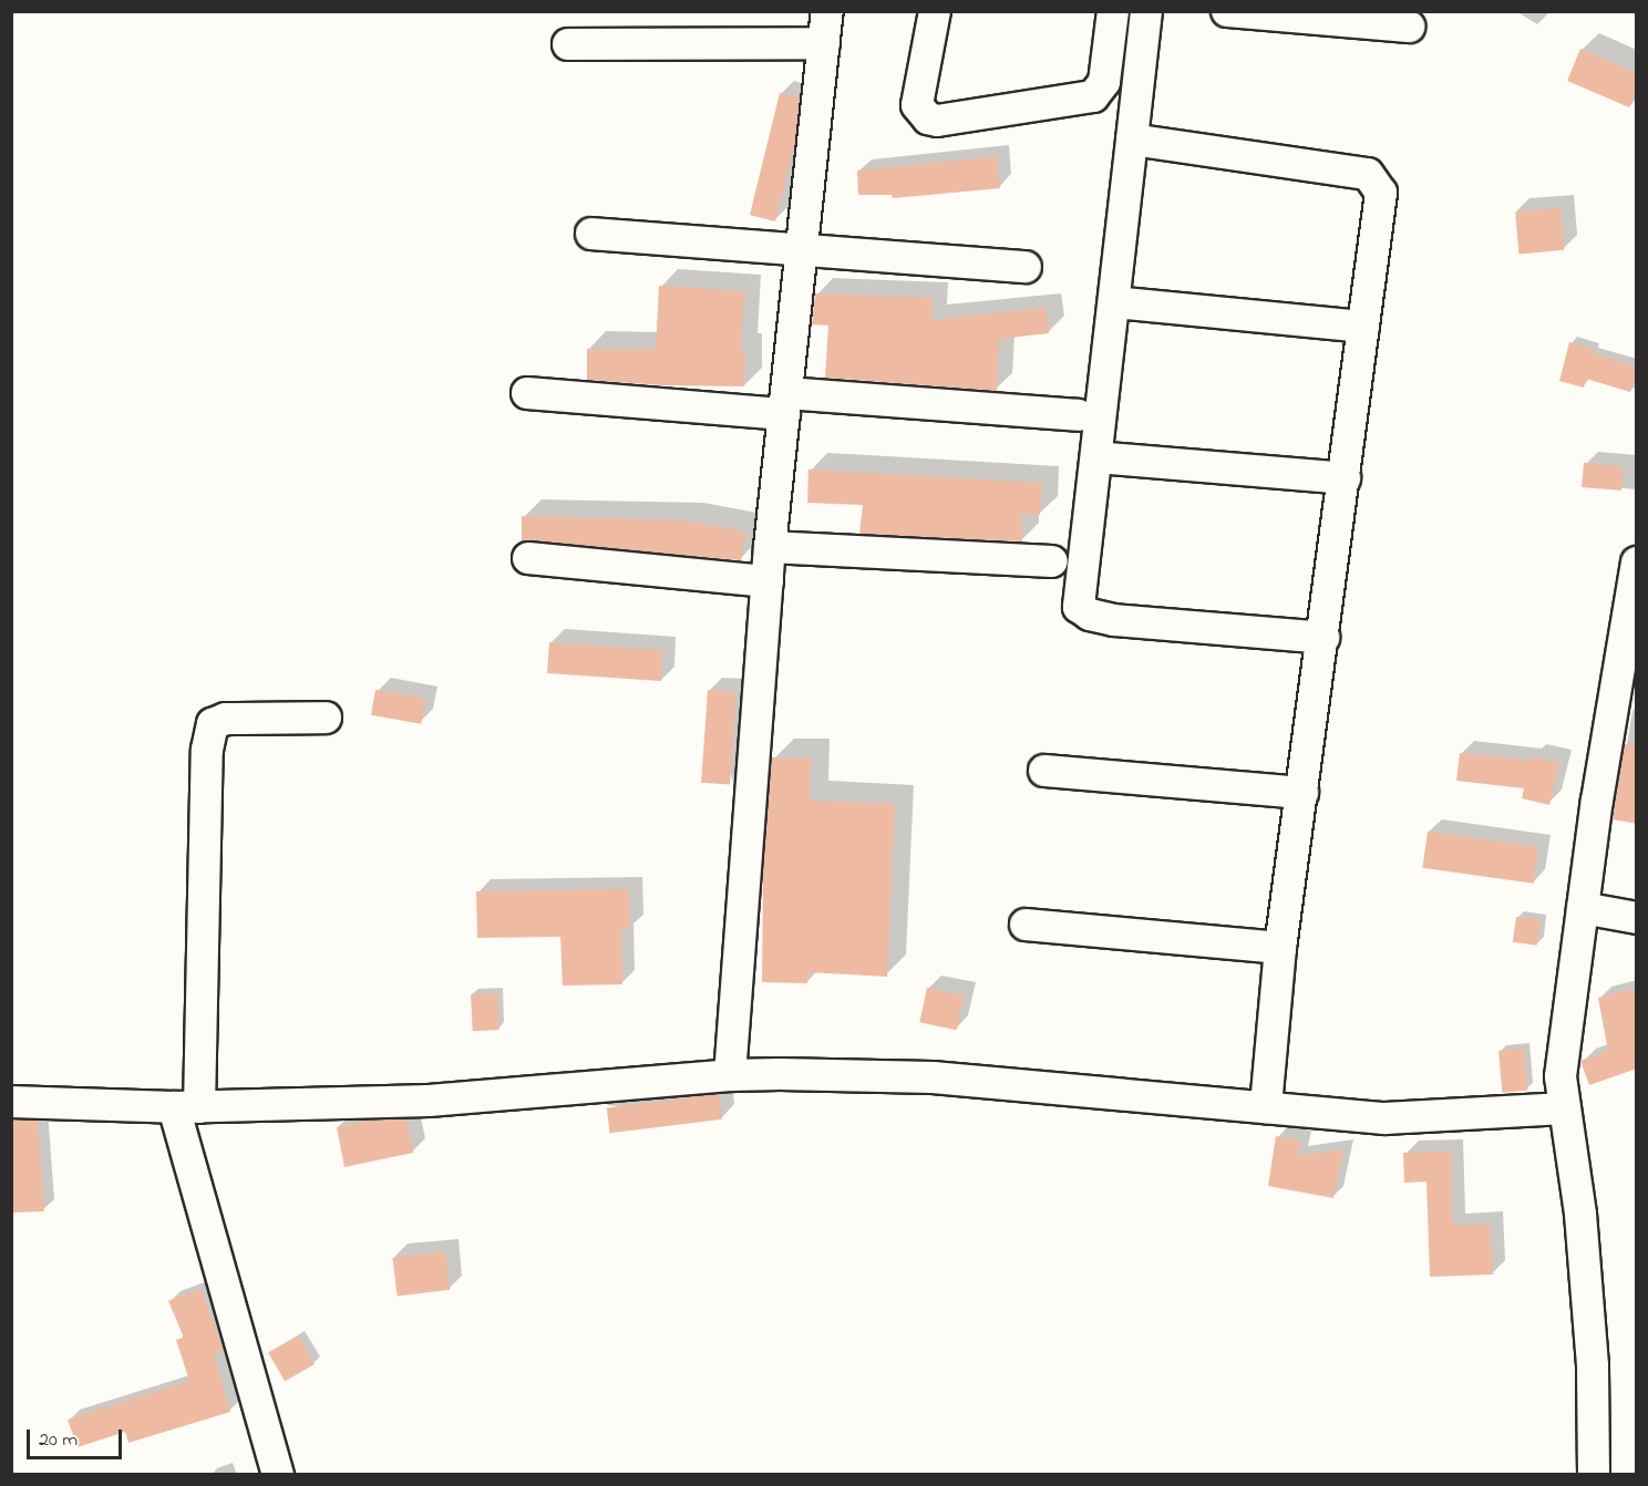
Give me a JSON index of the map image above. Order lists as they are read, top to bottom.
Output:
{
  "scale_bar": "20 m"
}
